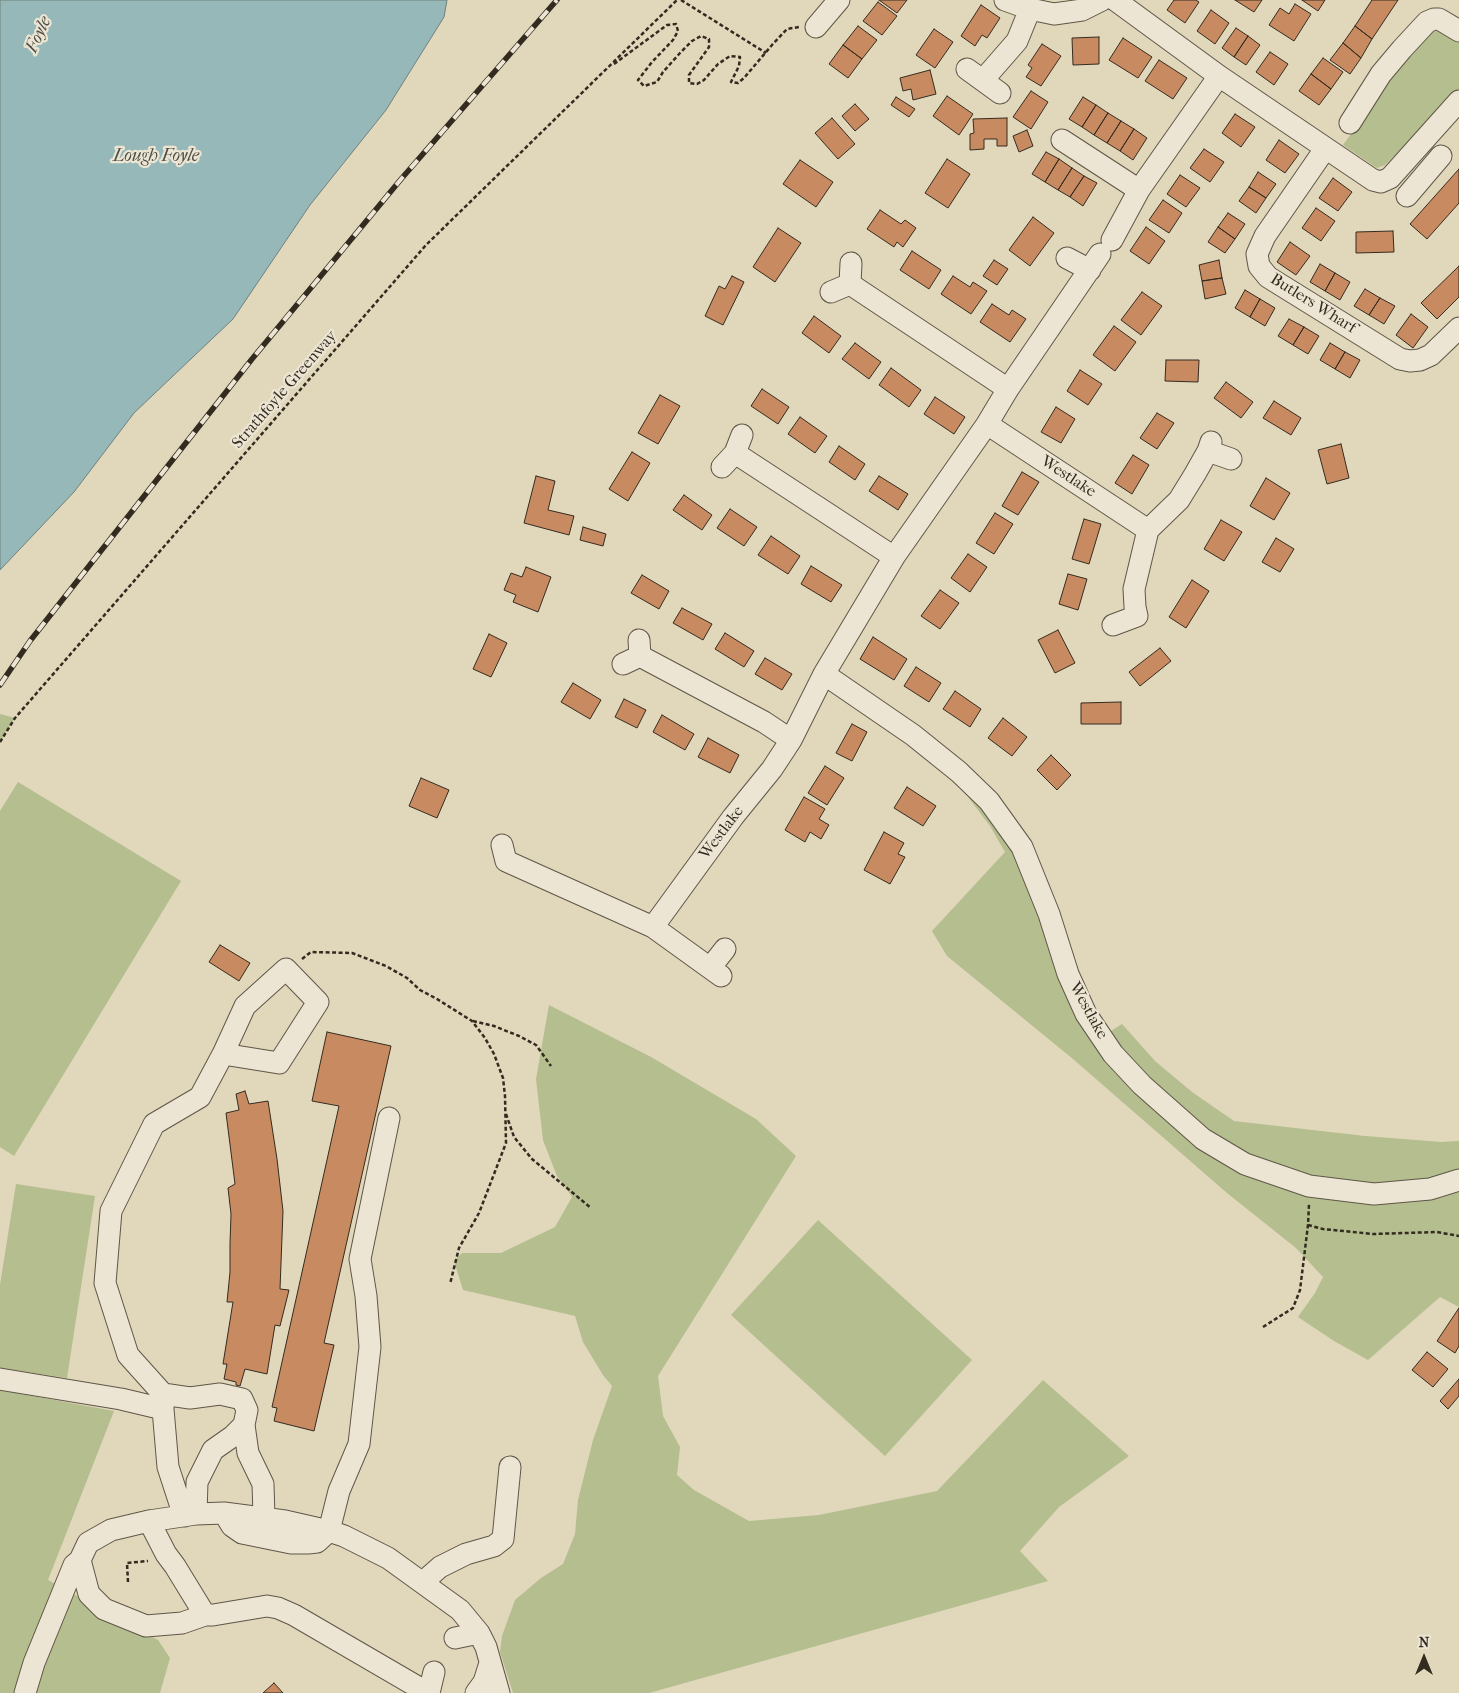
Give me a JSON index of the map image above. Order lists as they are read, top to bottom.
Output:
{
  "streets": {
    "street": ["Butlers Wharf", "Westlake"],
    "path": ["Strathfoyle Greenway"]
  },
  "water": ["Foyle", "Lough Foyle"],
  "north": "top"
}
